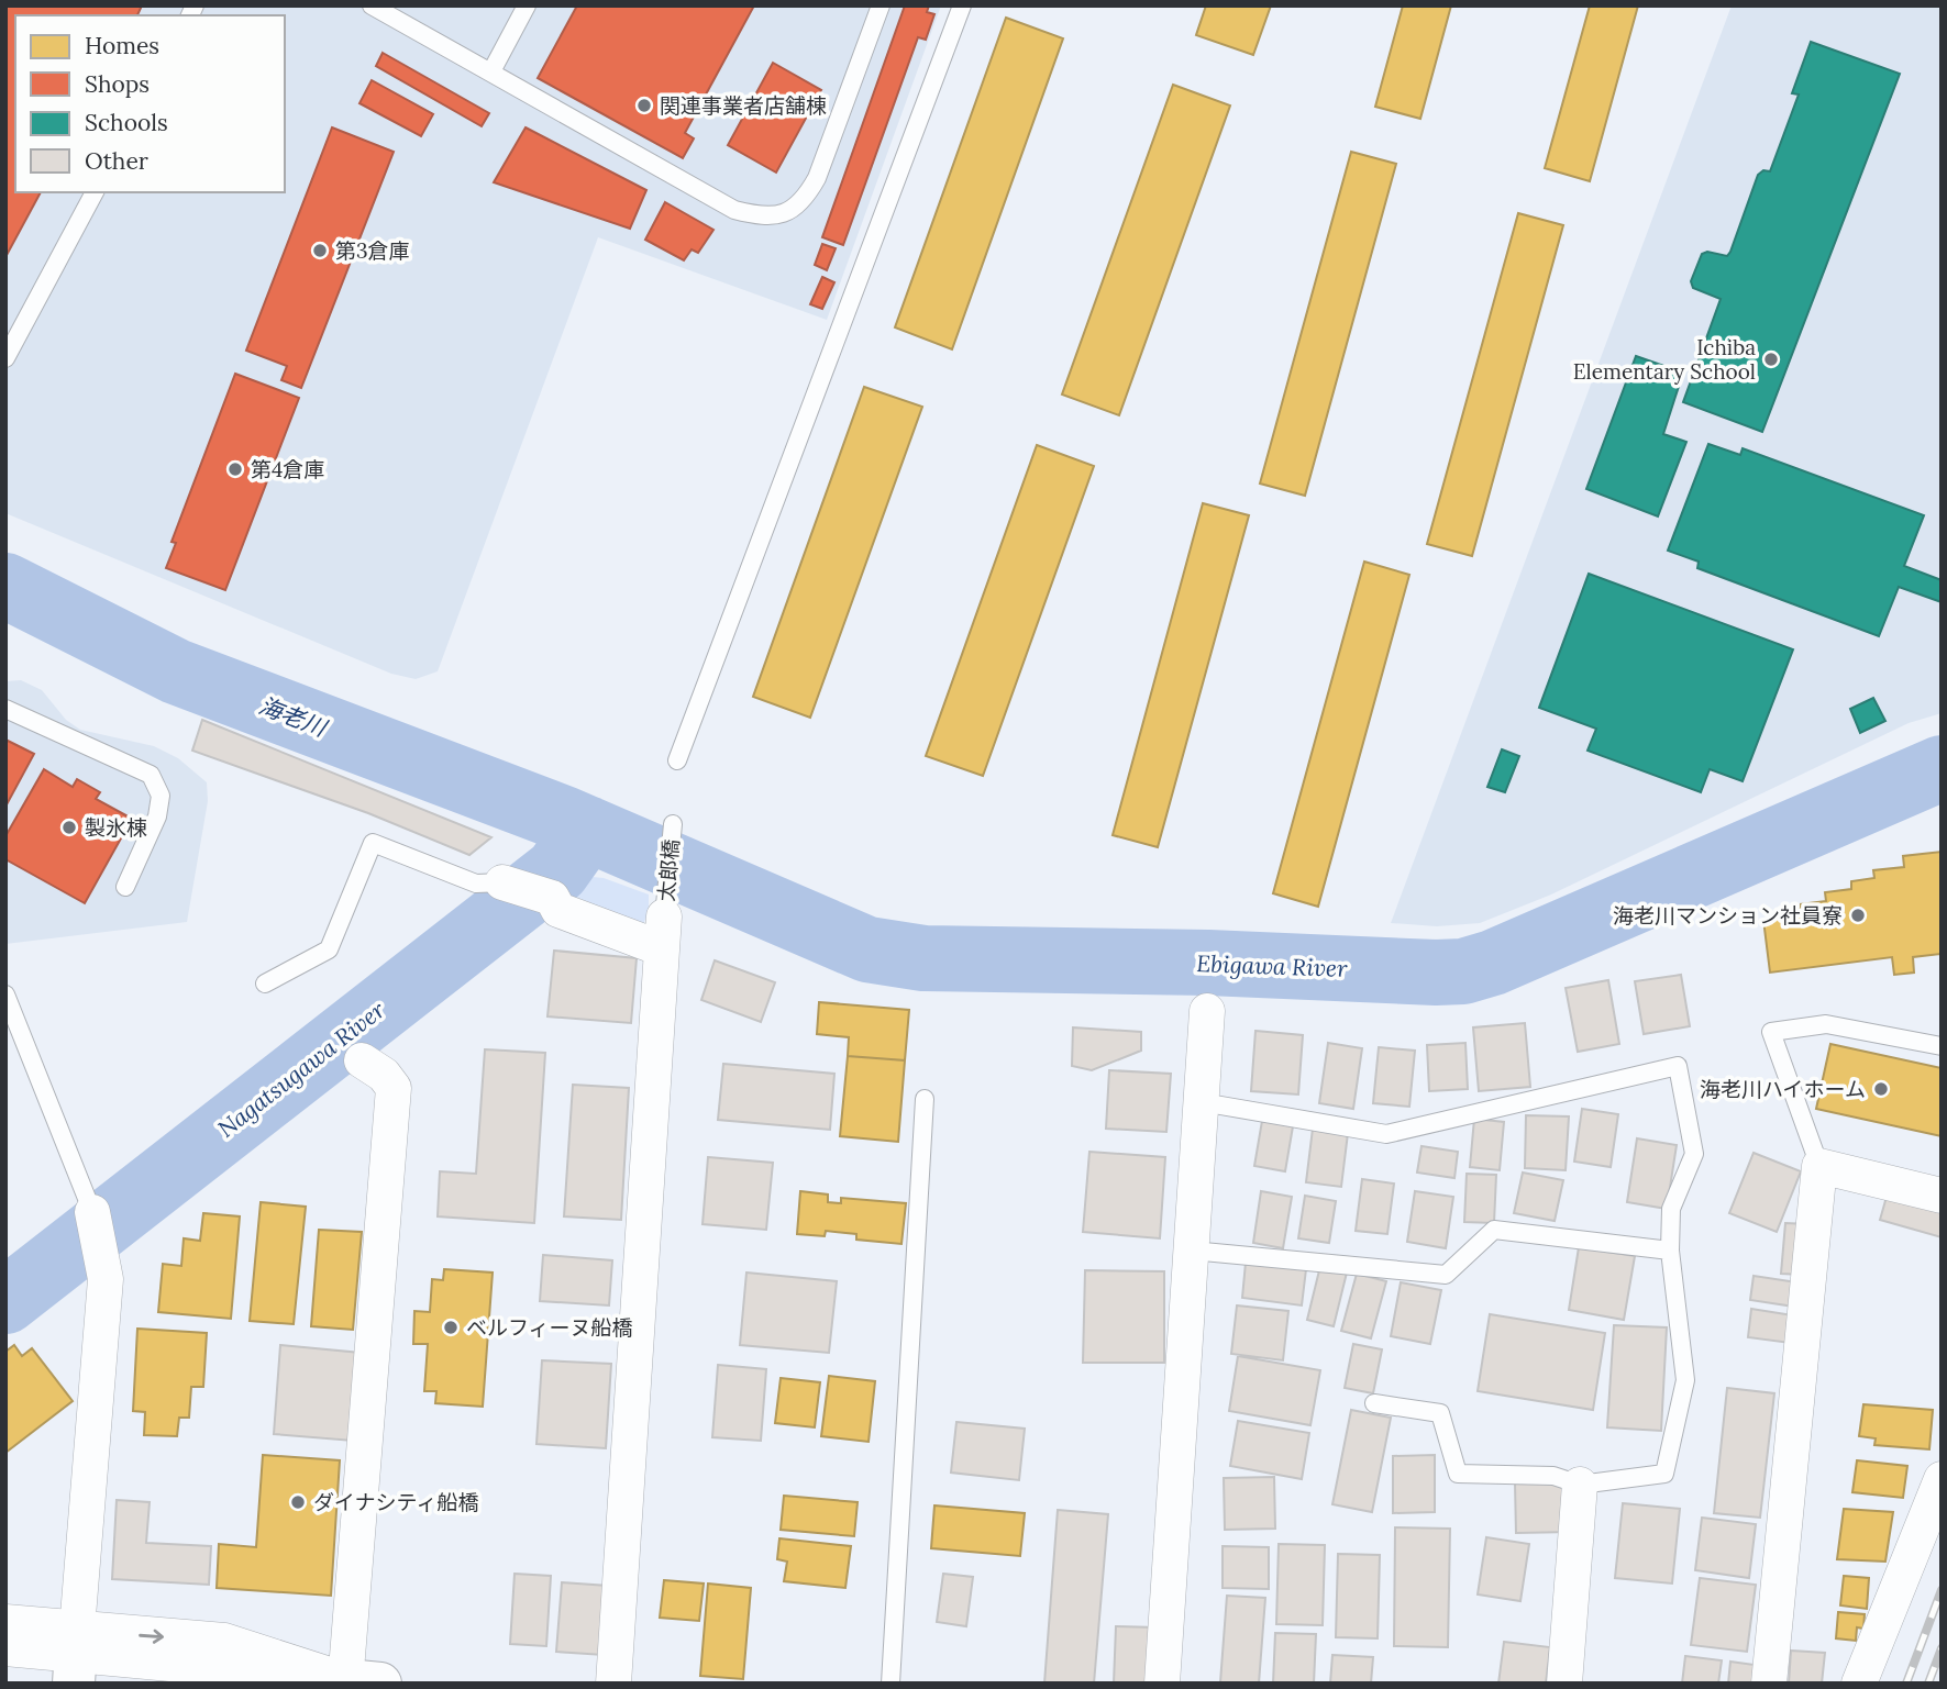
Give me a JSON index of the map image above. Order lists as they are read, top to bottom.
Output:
{
  "streets": {
    "lane": ["太郎橋"]
  },
  "water": ["海老川", "Ebigawa River", "Nagatsugawa River"],
  "places": [
    "関連事業者店舗棟",
    "第3倉庫",
    "Ichiba Elementary School",
    "第4倉庫",
    "製氷棟",
    "海老川マンション社員寮",
    "海老川ハイホーム",
    "ベルフィーヌ船橋",
    "ダイナシティ船橋"
  ],
  "legend": [
    "Homes",
    "Shops",
    "Schools",
    "Other"
  ]
}
